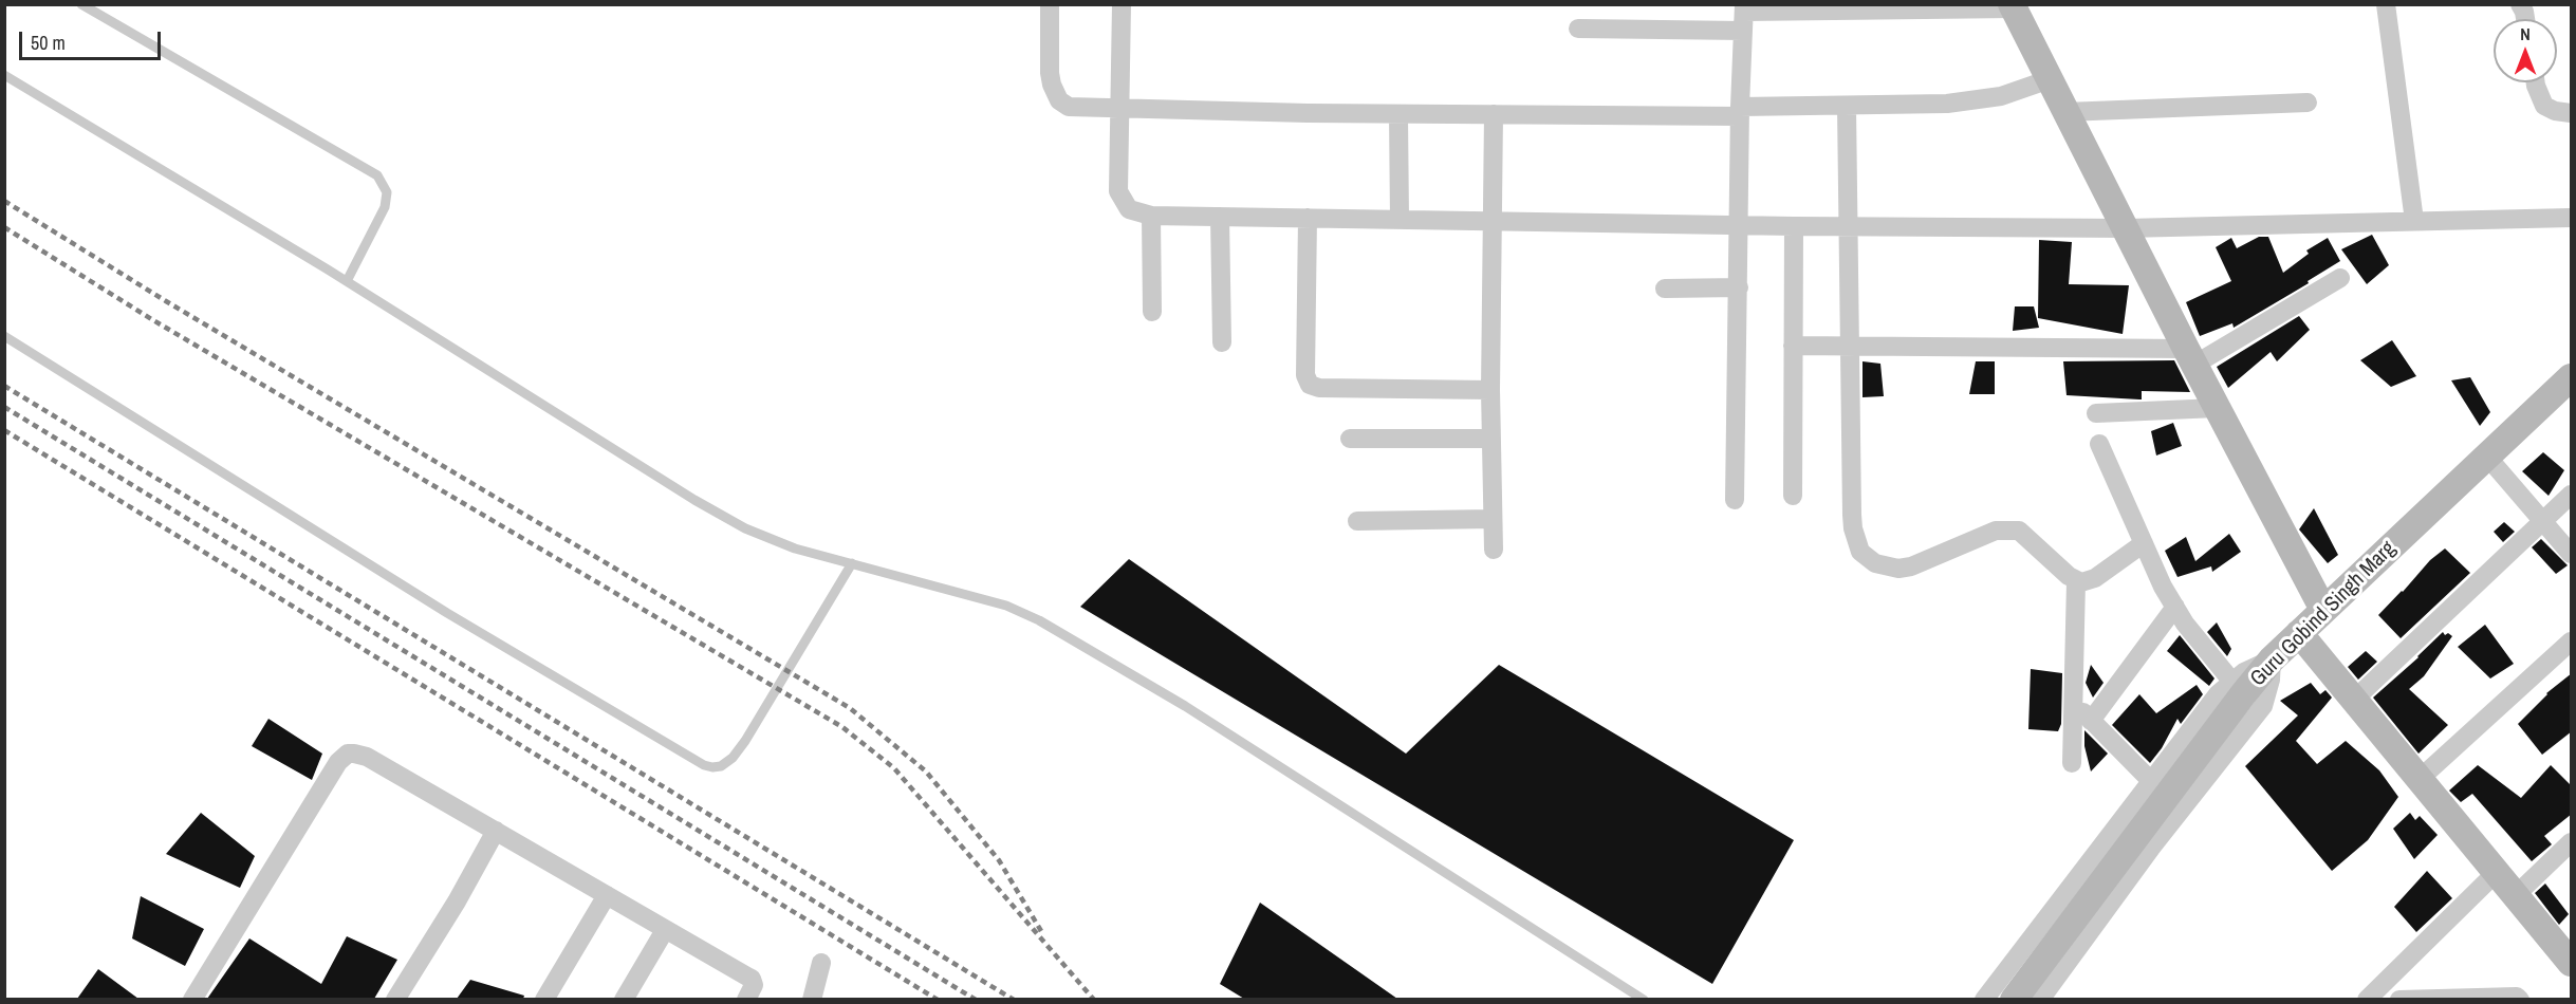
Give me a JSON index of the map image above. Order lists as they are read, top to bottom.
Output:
{
  "streets": {
    "street": ["Guru Gobind Singh Marg"]
  },
  "scale_bar": "50 m",
  "north": "top"
}
